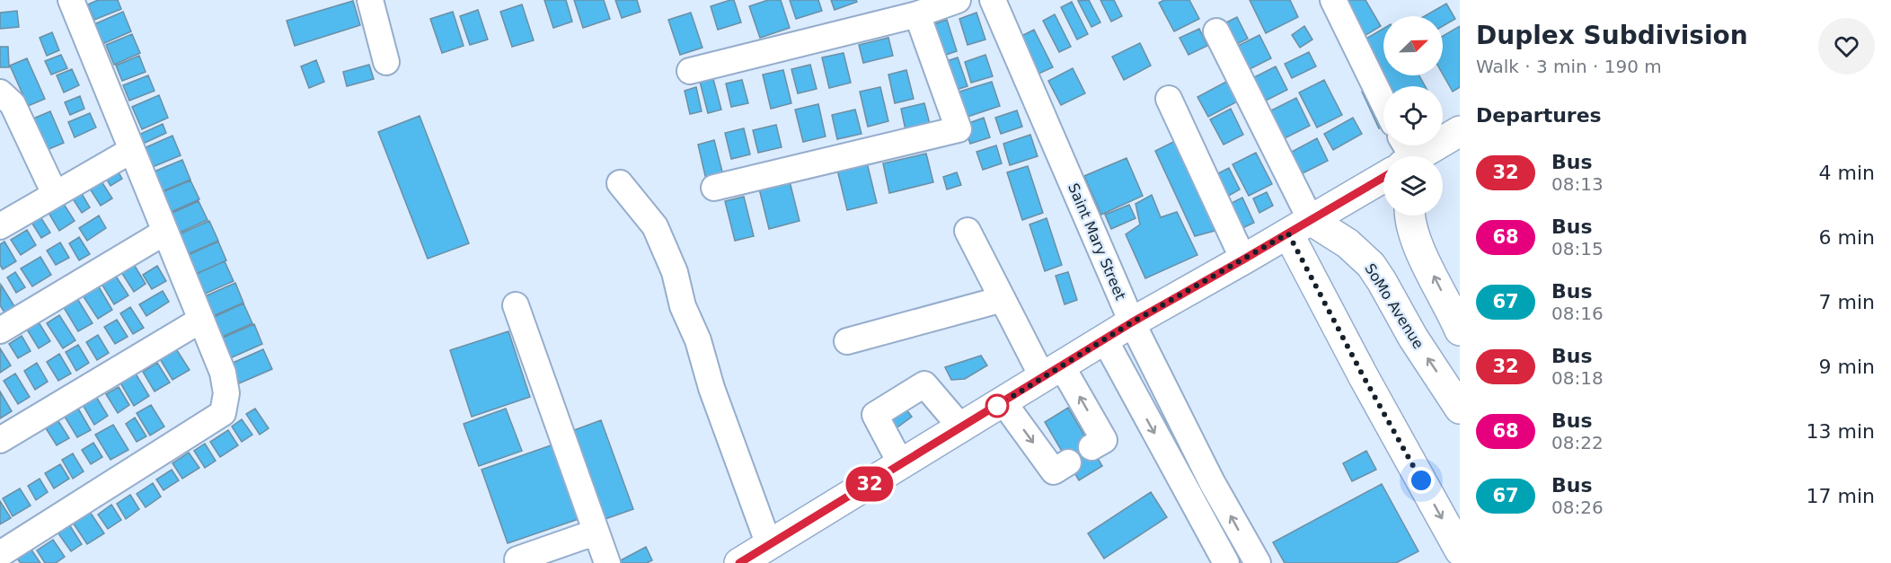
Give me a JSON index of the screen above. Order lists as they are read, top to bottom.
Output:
{
  "streets": {
    "main road": ["SoMo Avenue"],
    "street": ["Saint Mary Street"]
  },
  "lines": ["bus line 32"],
  "north": "top right",
  "page": {
    "on_map": "32",
    "heading": [
      ["Duplex Subdivision", "Walk · 3 min · 190 m"],
      "Departures"
    ],
    "list": [
      {
        "mark": "32",
        "name": "Bus",
        "note": "08:13",
        "value": "4 min"
      },
      {
        "mark": "68",
        "name": "Bus",
        "note": "08:15",
        "value": "6 min"
      },
      {
        "mark": "67",
        "name": "Bus",
        "note": "08:16",
        "value": "7 min"
      },
      {
        "mark": "32",
        "name": "Bus",
        "note": "08:18",
        "value": "9 min"
      },
      {
        "mark": "68",
        "name": "Bus",
        "note": "08:22",
        "value": "13 min"
      },
      {
        "mark": "67",
        "name": "Bus",
        "note": "08:26",
        "value": "17 min"
      }
    ]
  }
}
